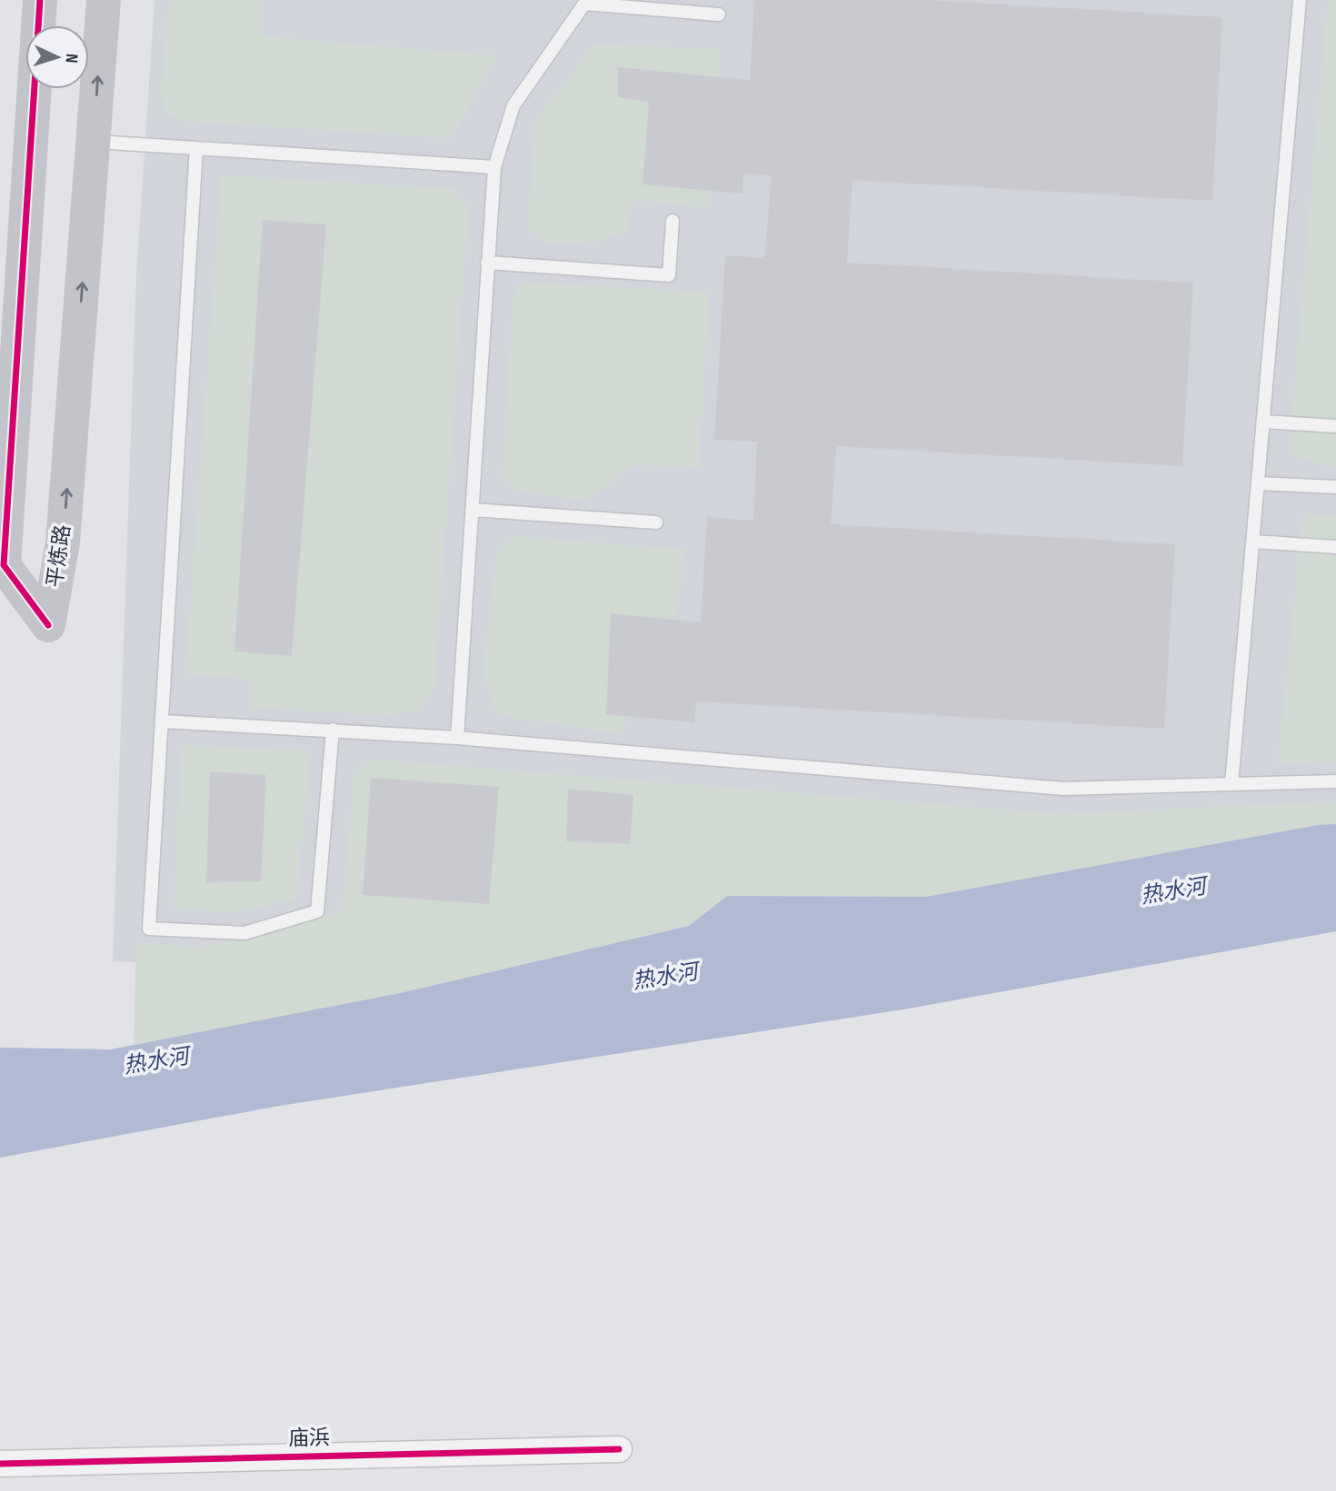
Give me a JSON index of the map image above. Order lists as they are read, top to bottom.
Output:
{
  "streets": {
    "street": ["平炼路", "庙浜"]
  },
  "water": ["热水河"],
  "north": "right"
}
